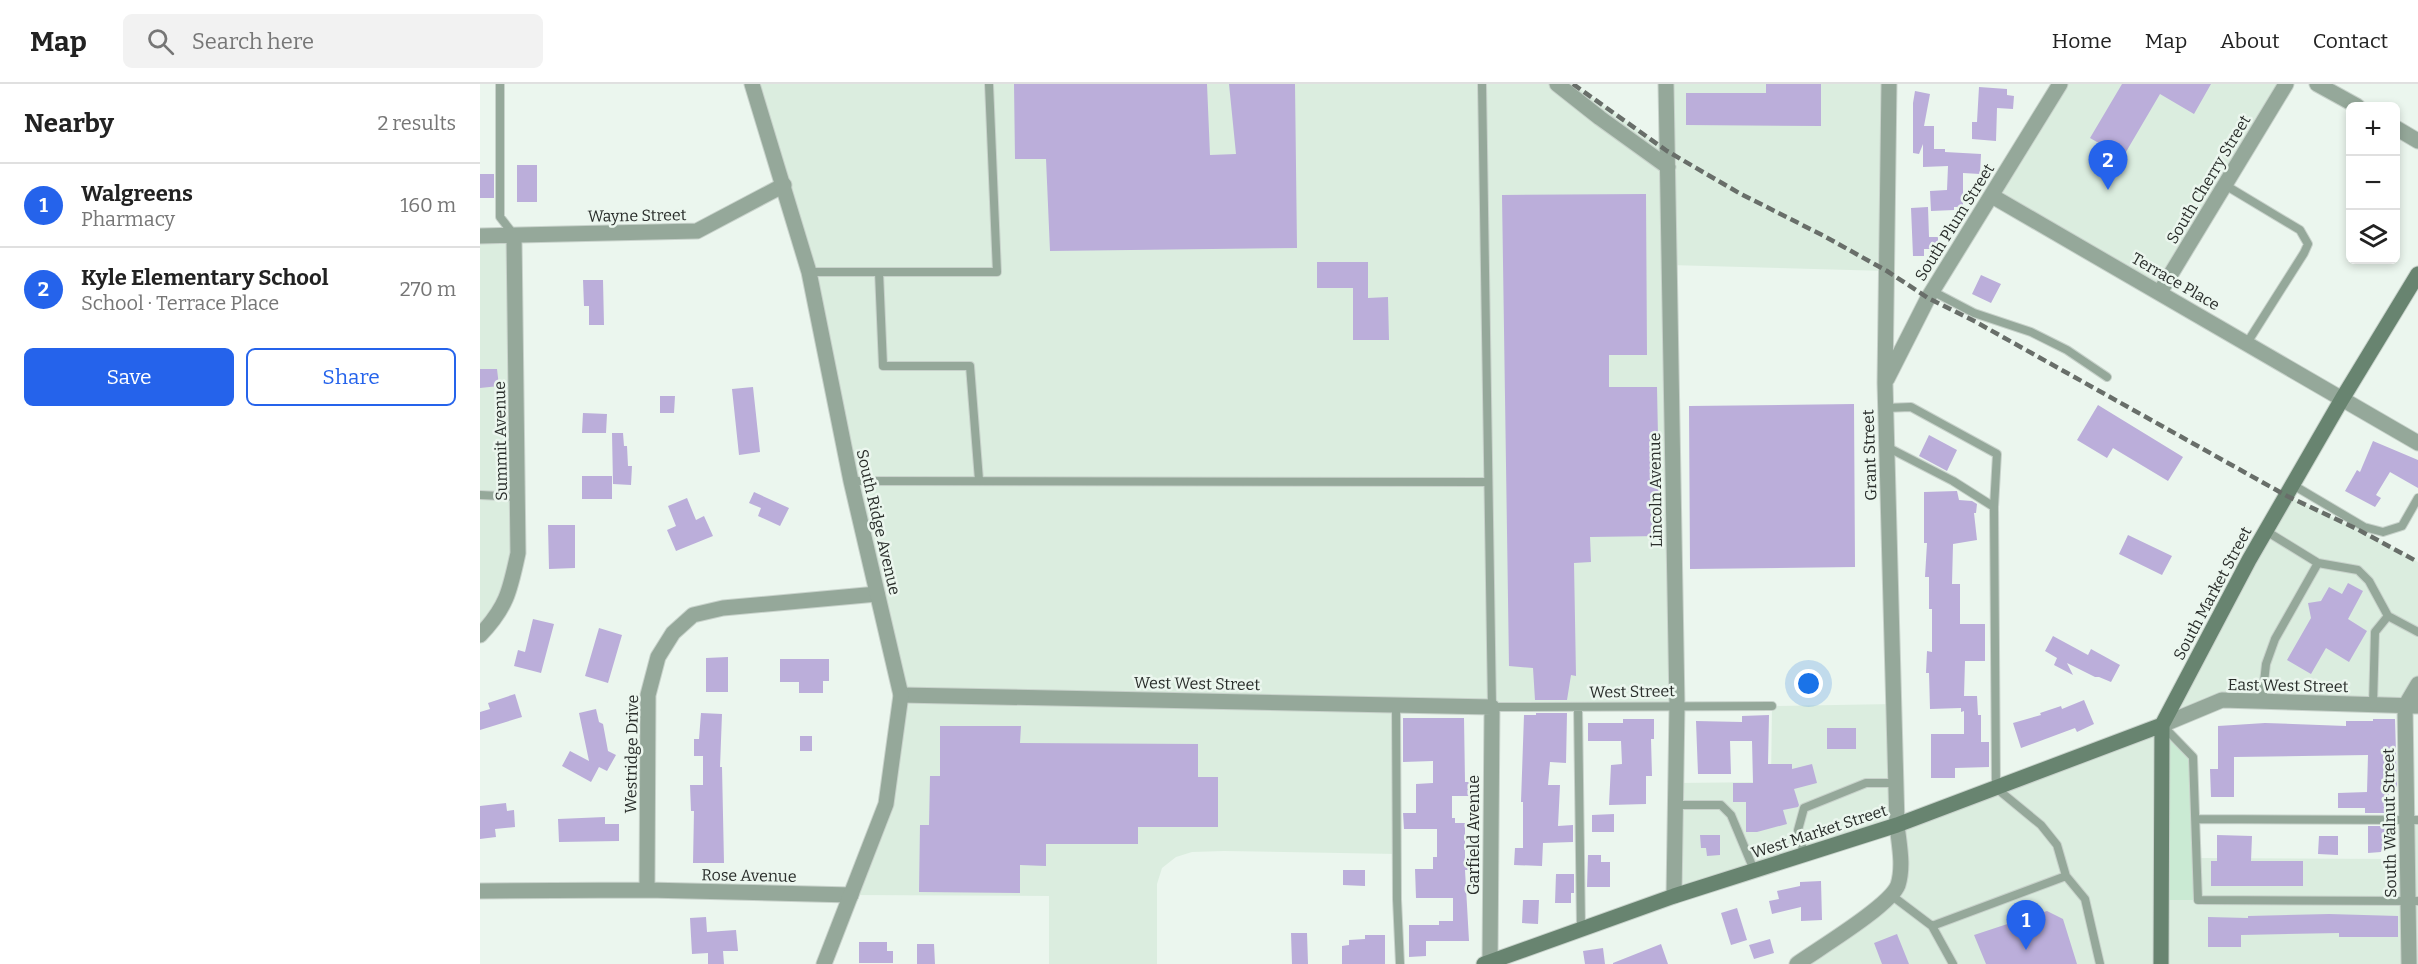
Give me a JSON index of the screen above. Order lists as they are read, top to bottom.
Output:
{
  "streets": {
    "main road": ["South Market Street", "West Market Street"],
    "street": [
      "South Cherry Street",
      "Wayne Street",
      "South Plum Street",
      "Terrace Place",
      "Summit Avenue",
      "Grant Street",
      "Lincoln Avenue",
      "South Ridge Avenue",
      "West West Street",
      "East West Street",
      "Westridge Drive",
      "South Walnut Street",
      "Garfield Avenue",
      "Rose Avenue"
    ],
    "lane": ["West Street"]
  },
  "crossings": [
    ["South Cherry Street", "Terrace Place"],
    ["Wayne Street", "Summit Avenue"],
    ["Wayne Street", "South Ridge Avenue"],
    ["South Plum Street", "Terrace Place"],
    ["South Plum Street", "Grant Street"],
    ["Terrace Place", "South Market Street"],
    ["Grant Street", "West Market Street"],
    ["Lincoln Avenue", "West Street"],
    ["Lincoln Avenue", "West Market Street"],
    ["South Ridge Avenue", "West West Street"],
    ["South Ridge Avenue", "Westridge Drive"],
    ["South Ridge Avenue", "Rose Avenue"],
    ["South Market Street", "East West Street"],
    ["South Market Street", "West Market Street"],
    ["West West Street", "West Street"],
    ["West West Street", "Garfield Avenue"],
    ["East West Street", "South Walnut Street"],
    ["East West Street", "West Market Street"],
    ["West Street", "Garfield Avenue"],
    ["Westridge Drive", "Rose Avenue"],
    ["West Market Street", "Garfield Avenue"]
  ],
  "page": {
    "header": "Map",
    "search": "Search here",
    "nav": [
      "Home",
      "Map",
      "About",
      "Contact"
    ],
    "heading": ["Nearby", "2 results"],
    "map_buttons": ["+", "−"],
    "pins": ["2", "1"],
    "list": [
      {
        "mark": "1",
        "name": "Walgreens",
        "note": "Pharmacy",
        "value": "160 m"
      },
      {
        "mark": "2",
        "name": "Kyle Elementary School",
        "note": "School · Terrace Place",
        "value": "270 m"
      }
    ],
    "buttons": ["Save", "Share"]
  }
}
